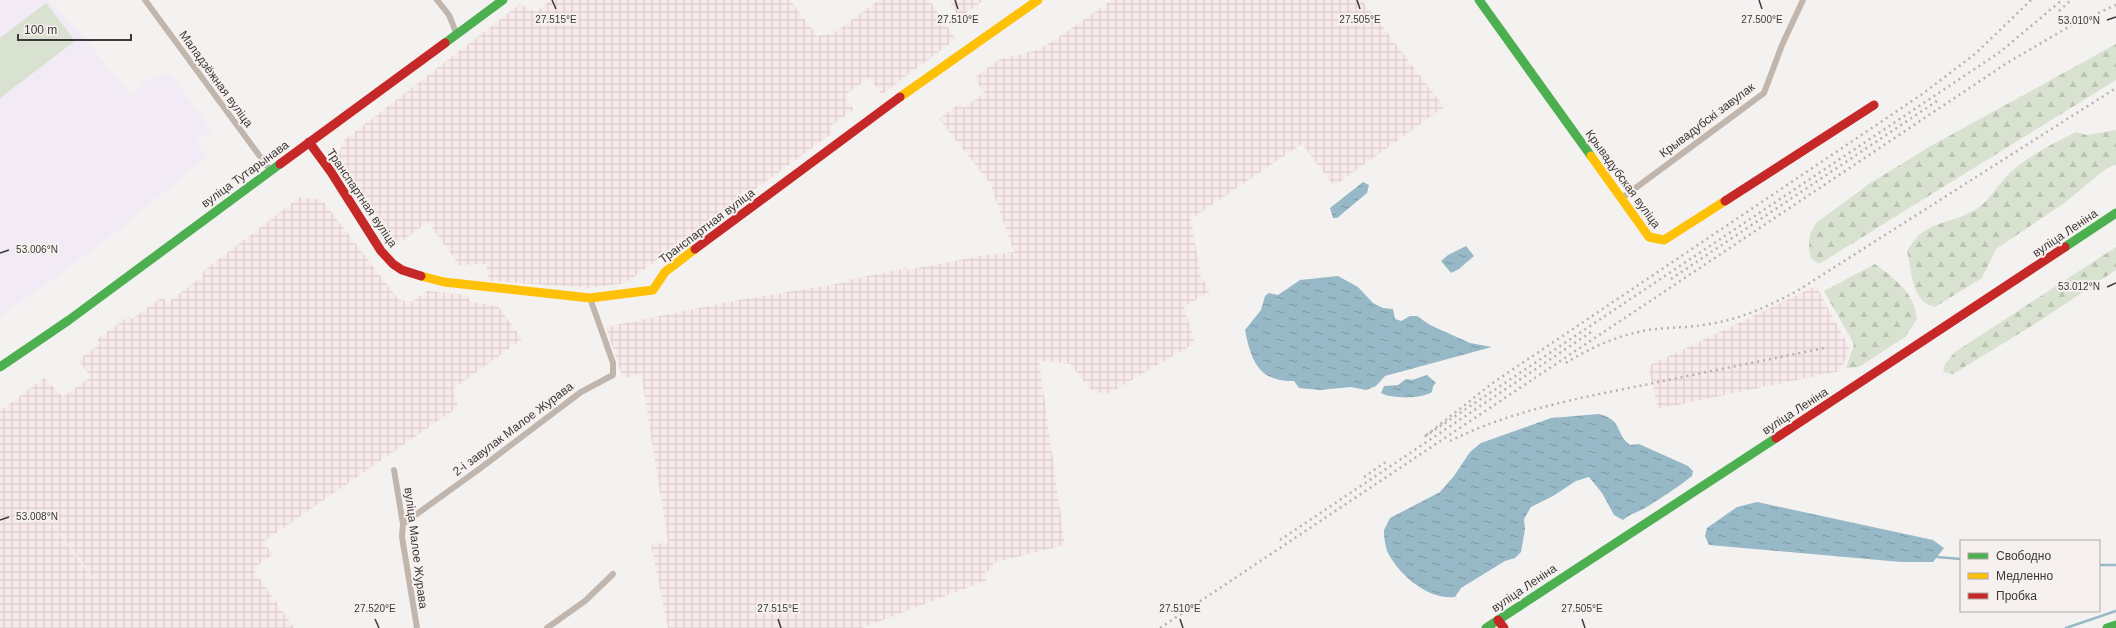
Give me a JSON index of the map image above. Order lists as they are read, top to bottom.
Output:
{
  "streets": {
    "street": [
      "Маладзёжная вуліца",
      "Крывадубскі завулак",
      "вуліца Тутарынава",
      "Крывадубская вуліца",
      "Транспартная вуліца",
      "вуліца Леніна",
      "2-і завулак Малое Журава",
      "вуліца Малое Журава"
    ]
  },
  "crossings": [
    ["Маладзёжная вуліца", "вуліца Тутарынава"],
    ["Крывадубскі завулак", "Крывадубская вуліца"],
    ["вуліца Тутарынава", "Транспартная вуліца"],
    ["Транспартная вуліца", "2-і завулак Малое Журава"],
    ["2-і завулак Малое Журава", "вуліца Малое Журава"]
  ],
  "legend": ["Свободно", "Медленно", "Пробка"],
  "scale_bar": "100 m",
  "coordinates": [
    "27.515°E",
    "27.510°E",
    "27.505°E",
    "27.500°E",
    "53.010°N",
    "53.006°N",
    "53.012°N",
    "53.008°N",
    "27.520°E"
  ]
}
